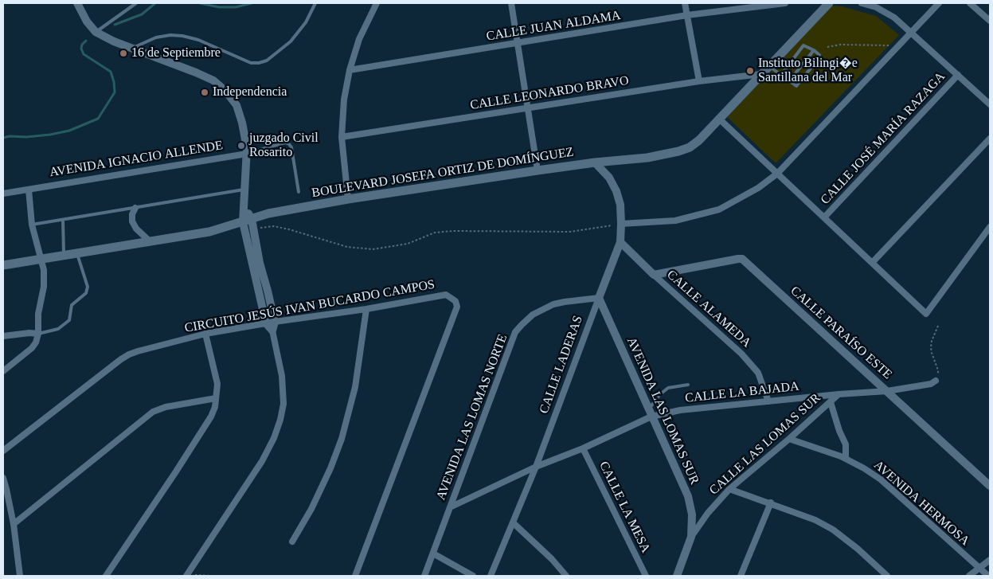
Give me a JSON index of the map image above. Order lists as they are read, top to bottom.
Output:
{
  "streets": {
    "main road": ["BOULEVARD JOSEFA ORTIZ DE DOMÍNGUEZ"],
    "street": [
      "CALLE JUAN ALDAMA",
      "CALLE LEONARDO BRAVO",
      "CALLE JOSÉ MARÍA RAZAGA",
      "AVENIDA IGNACIO ALLENDE",
      "CIRCUITO JESÚS IVAN BUCARDO CAMPOS",
      "CALLE ALAMEDA",
      "CALLE PARAÍSO ESTE",
      "CALLE LADERAS",
      "CALLE LA BAJADA",
      "AVENIDA LAS LOMAS SUR",
      "AVENIDA LAS LOMAS NORTE",
      "CALLE LAS LOMAS SUR",
      "AVENIDA HERMOSA",
      "CALLE LA MESA"
    ]
  },
  "crossings": [
    ["CALLE LEONARDO BRAVO", "BOULEVARD JOSEFA ORTIZ DE DOMÍNGUEZ"],
    ["BOULEVARD JOSEFA ORTIZ DE DOMÍNGUEZ", "CALLE LADERAS"],
    ["CALLE ALAMEDA", "CALLE PARAÍSO ESTE"],
    ["CALLE ALAMEDA", "CALLE LADERAS"],
    ["CALLE ALAMEDA", "CALLE LA BAJADA"],
    ["CALLE PARAÍSO ESTE", "CALLE LA BAJADA"],
    ["CALLE LADERAS", "CALLE LA BAJADA"],
    ["CALLE LADERAS", "AVENIDA LAS LOMAS SUR"],
    ["CALLE LADERAS", "AVENIDA LAS LOMAS NORTE"],
    ["CALLE LA BAJADA", "AVENIDA LAS LOMAS SUR"],
    ["CALLE LA BAJADA", "AVENIDA LAS LOMAS NORTE"],
    ["CALLE LA BAJADA", "CALLE LAS LOMAS SUR"],
    ["CALLE LA BAJADA", "CALLE LA MESA"],
    ["AVENIDA LAS LOMAS SUR", "AVENIDA LAS LOMAS NORTE"],
    ["AVENIDA LAS LOMAS SUR", "CALLE LAS LOMAS SUR"],
    ["CALLE LAS LOMAS SUR", "AVENIDA HERMOSA"]
  ],
  "places": [
    "16 de Septiembre",
    "Instituto Bilingi�e Santillana del Mar",
    "Independencia",
    "juzgado Civil Rosarito"
  ]
}
